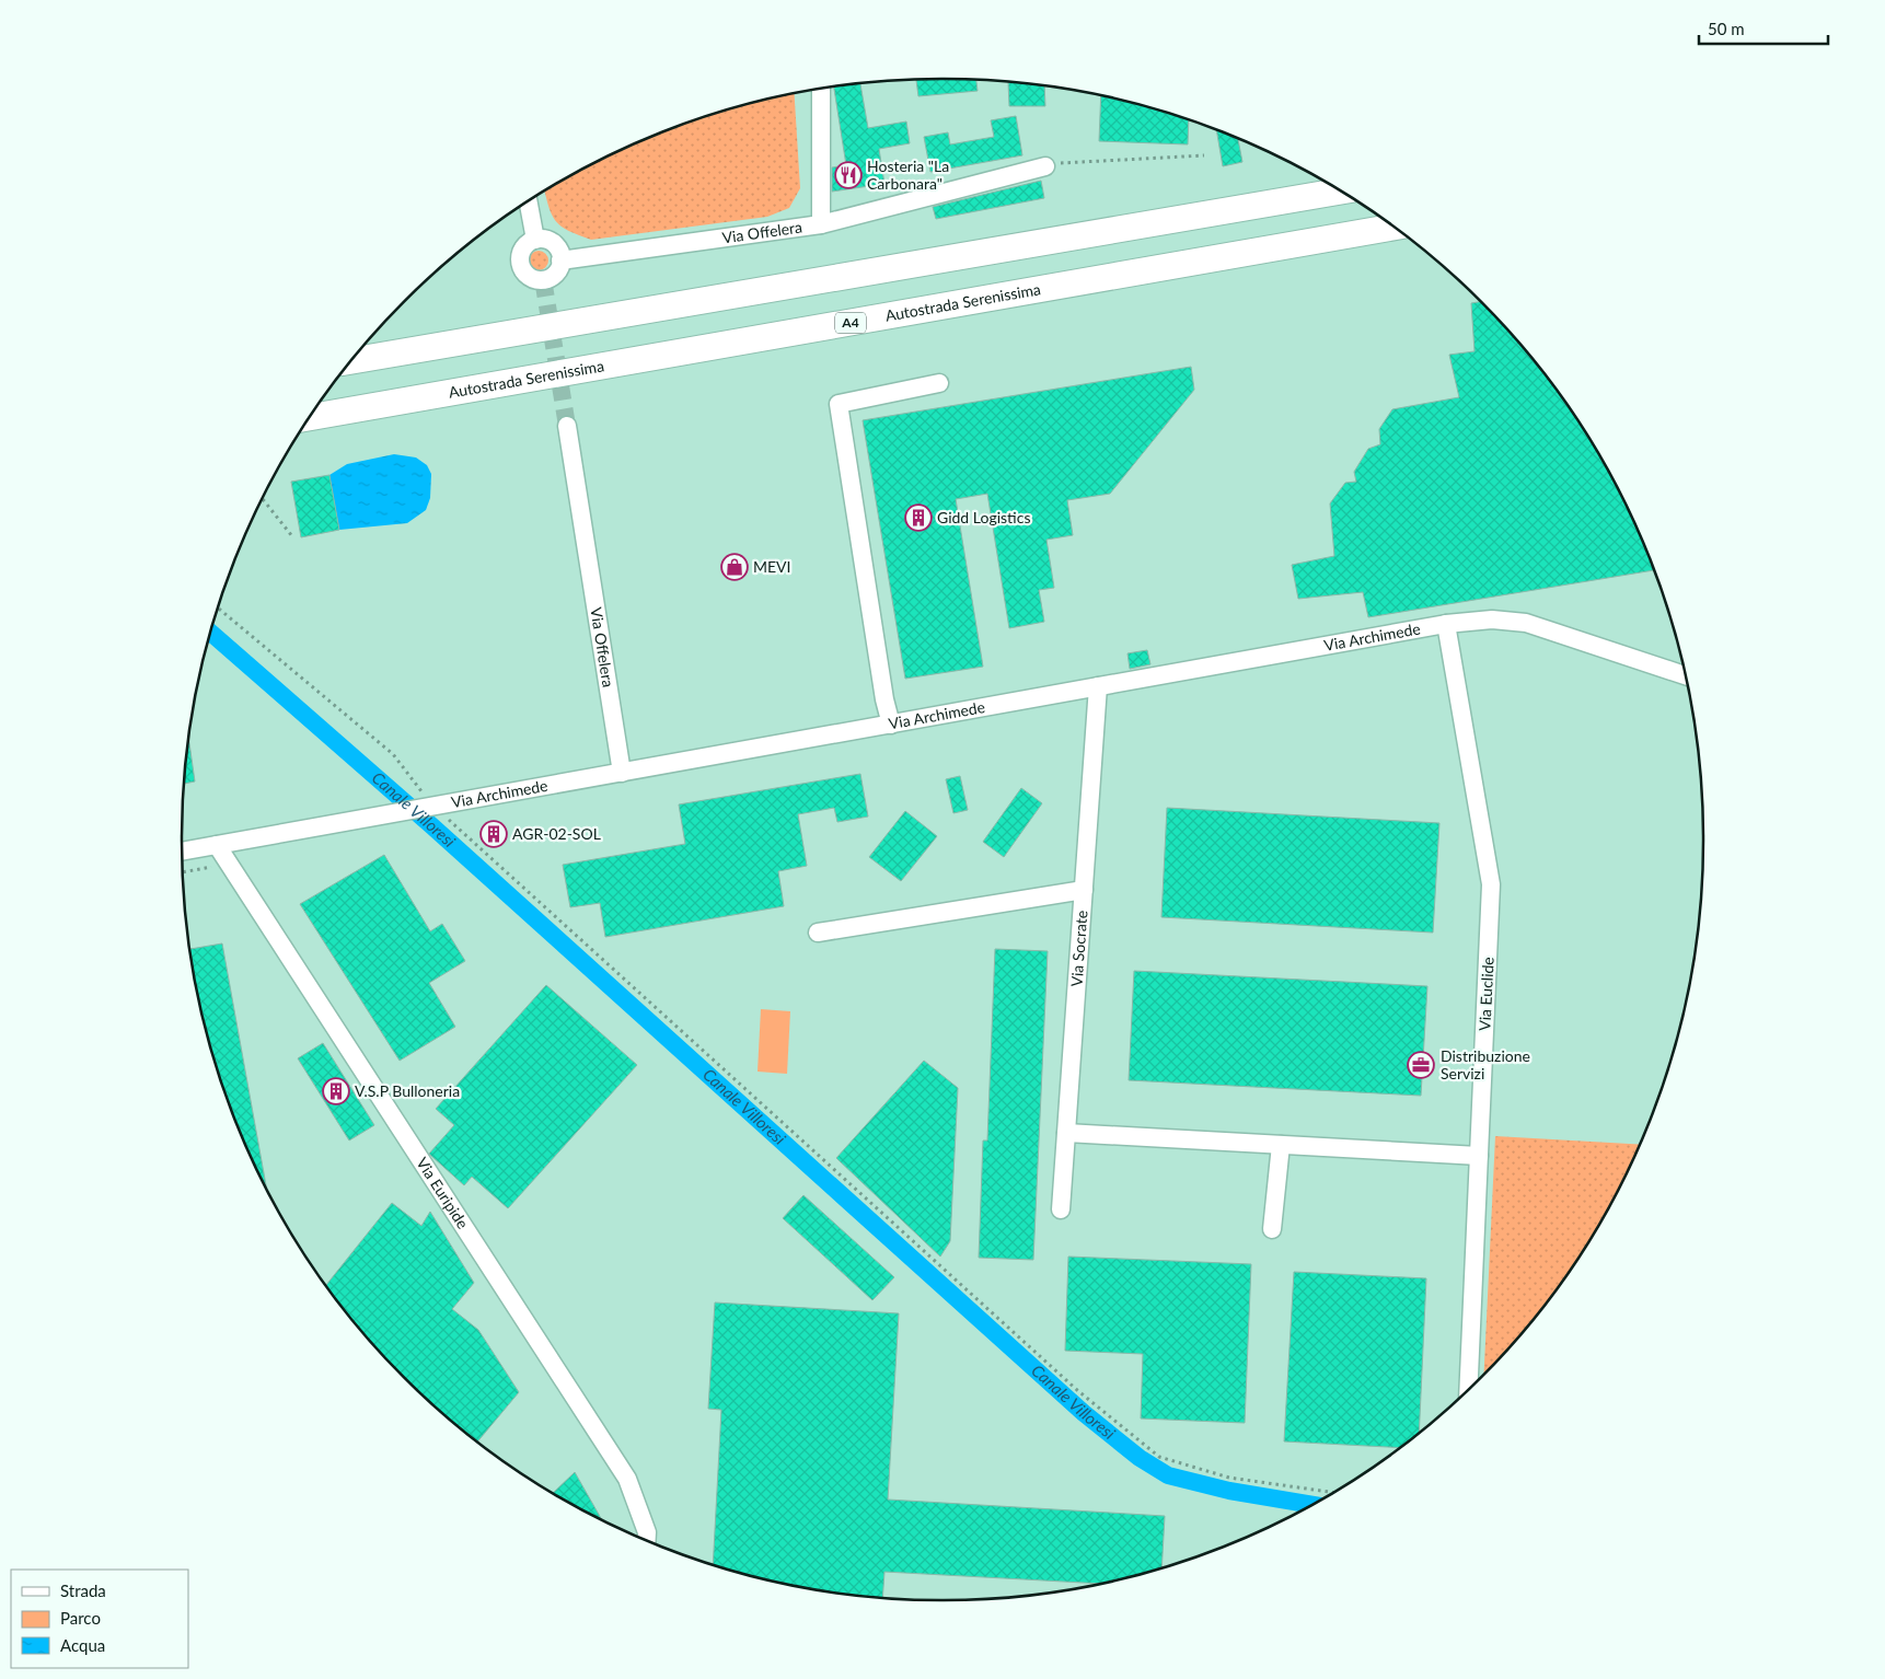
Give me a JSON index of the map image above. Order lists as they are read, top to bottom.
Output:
{
  "streets": {
    "highway": ["Autostrada Serenissima", "A4"],
    "street": [
      "Via Offelera",
      "Via Archimede",
      "Via Socrate",
      "Via Euclide",
      "Via Euripide"
    ]
  },
  "crossings": [
    ["Via Offelera", "Via Archimede"],
    ["Via Archimede", "Via Socrate"],
    ["Via Archimede", "Via Euclide"],
    ["Via Archimede", "Via Euripide"]
  ],
  "water": ["Canale Villoresi"],
  "places": {
    "restaurant": ["Hosteria \"La Carbonara\""],
    "building": ["Gidd Logistics", "AGR-02-SOL", "V.S.P Bulloneria"],
    "shop": ["MEVI"],
    "office": ["Distribuzione Servizi"]
  },
  "legend": ["Strada", "Parco", "Acqua"],
  "scale_bar": "50 m"
}
